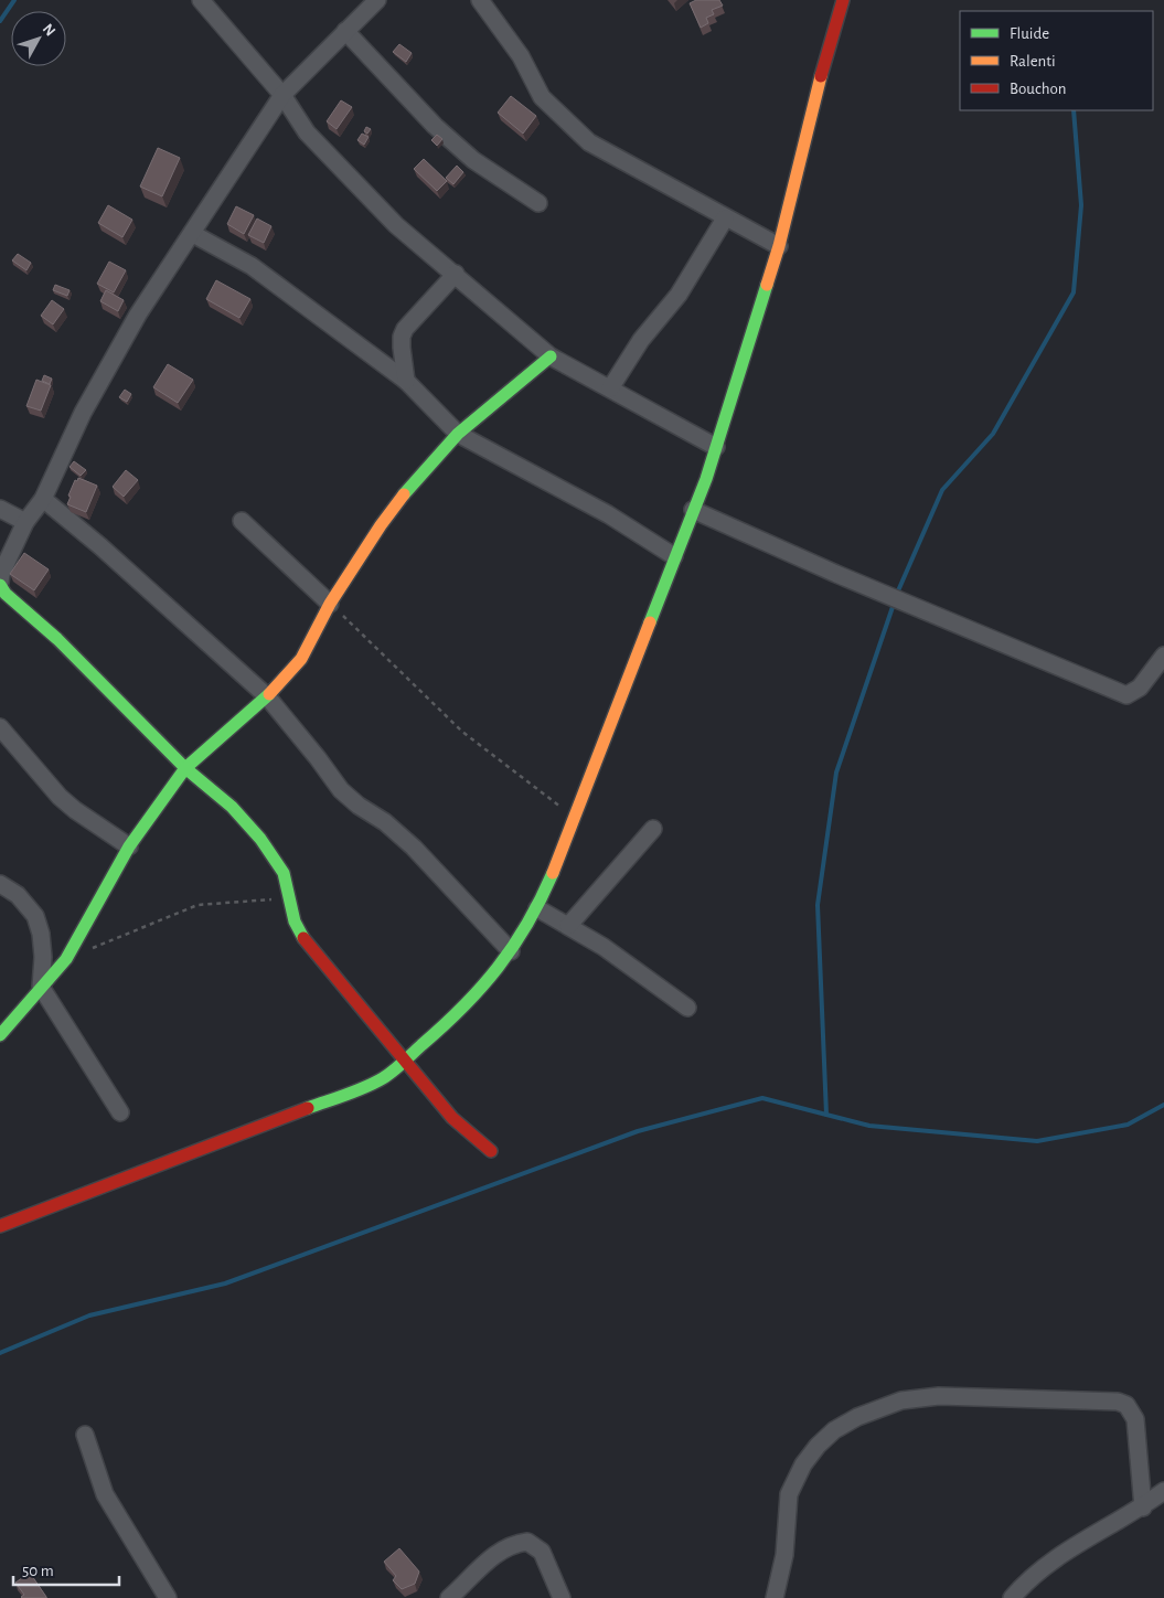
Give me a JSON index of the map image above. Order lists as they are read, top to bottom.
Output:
{
  "legend": ["Fluide", "Ralenti", "Bouchon"],
  "scale_bar": "50 m",
  "north": "top right"
}
